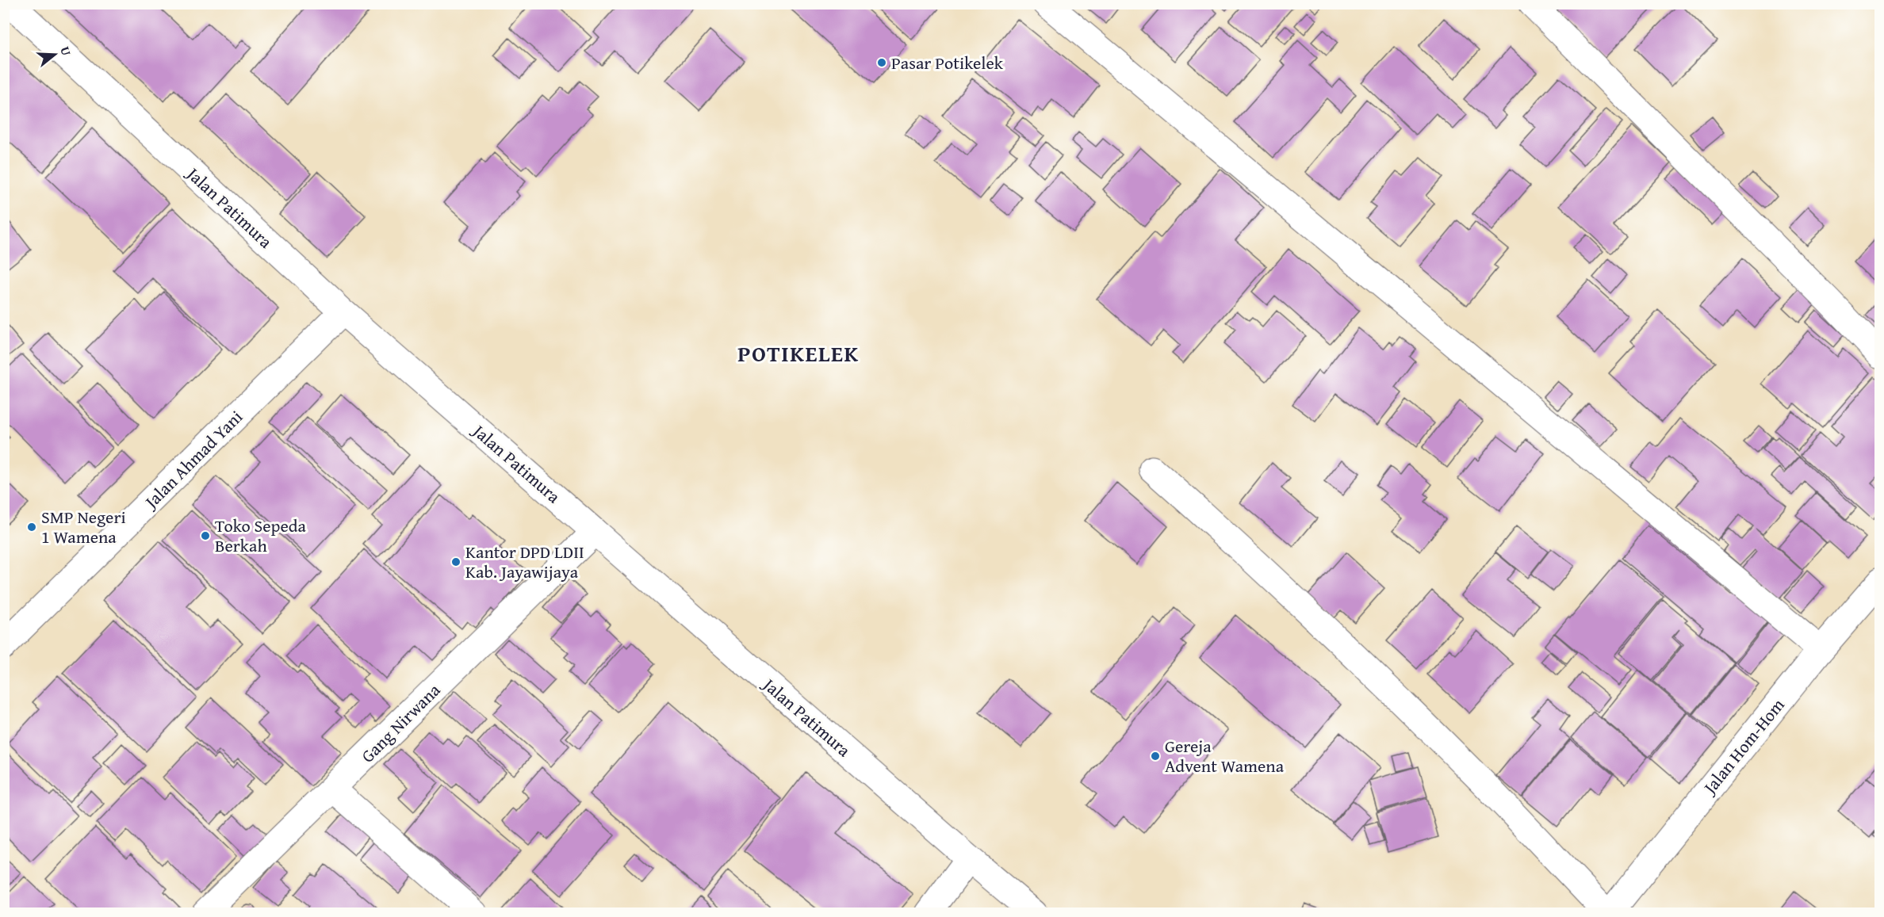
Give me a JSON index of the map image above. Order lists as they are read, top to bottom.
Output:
{
  "streets": {
    "main road": [
      "Jalan Patimura",
      "Jalan Ahmad Yani",
      "Gang Nirwana",
      "Jalan Hom-Hom"
    ]
  },
  "crossings": [
    ["Jalan Patimura", "Jalan Ahmad Yani"],
    ["Jalan Patimura", "Gang Nirwana"]
  ],
  "districts": ["POTIKELEK"],
  "places": [
    "Pasar Potikelek",
    "SMP Negeri 1 Wamena",
    "Toko Sepeda Berkah",
    "Kantor DPD LDII Kab. Jayawijaya",
    "Gereja Advent Wamena"
  ],
  "north": "right"
}
